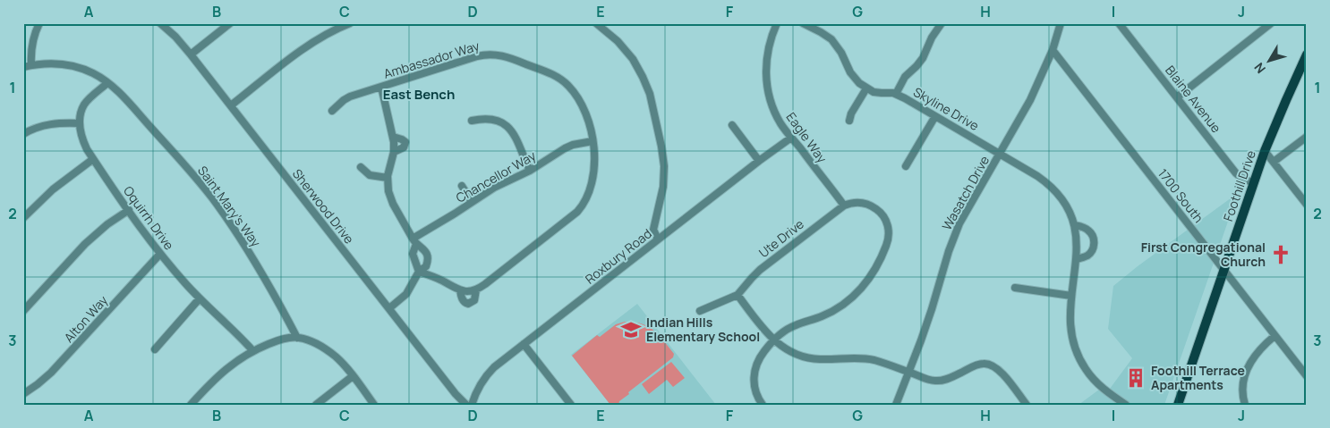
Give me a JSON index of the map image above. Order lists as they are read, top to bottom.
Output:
{
  "streets": {
    "main road": ["Foothill Drive"],
    "street": [
      "Ambassador Way",
      "Blaine Avenue",
      "Skyline Drive",
      "Eagle Way",
      "Chancellor Way",
      "Wasatch Drive",
      "1700 South",
      "Saint Mary's Way",
      "Sherwood Drive",
      "Oquirrh Drive",
      "Ute Drive",
      "Roxbury Road",
      "Alton Way"
    ]
  },
  "crossings": [
    ["Ambassador Way", "Chancellor Way"],
    ["Blaine Avenue", "Foothill Drive"],
    ["Skyline Drive", "Wasatch Drive"],
    ["Eagle Way", "Ute Drive"],
    ["Eagle Way", "Roxbury Road"],
    ["Foothill Drive", "1700 South"],
    ["Wasatch Drive", "1700 South"],
    ["Oquirrh Drive", "Alton Way"]
  ],
  "districts": ["East Bench"],
  "places": {
    "church": ["First Congregational Church"],
    "school or university": ["Indian Hills Elementary School"],
    "building": ["Foothill Terrace Apartments"]
  },
  "north": "bottom left",
  "grid": {
    "columns": [
      "A",
      "B",
      "C",
      "D",
      "E",
      "F",
      "G",
      "H",
      "I",
      "J"
    ],
    "rows": ["1", "2", "3"]
  }
}
